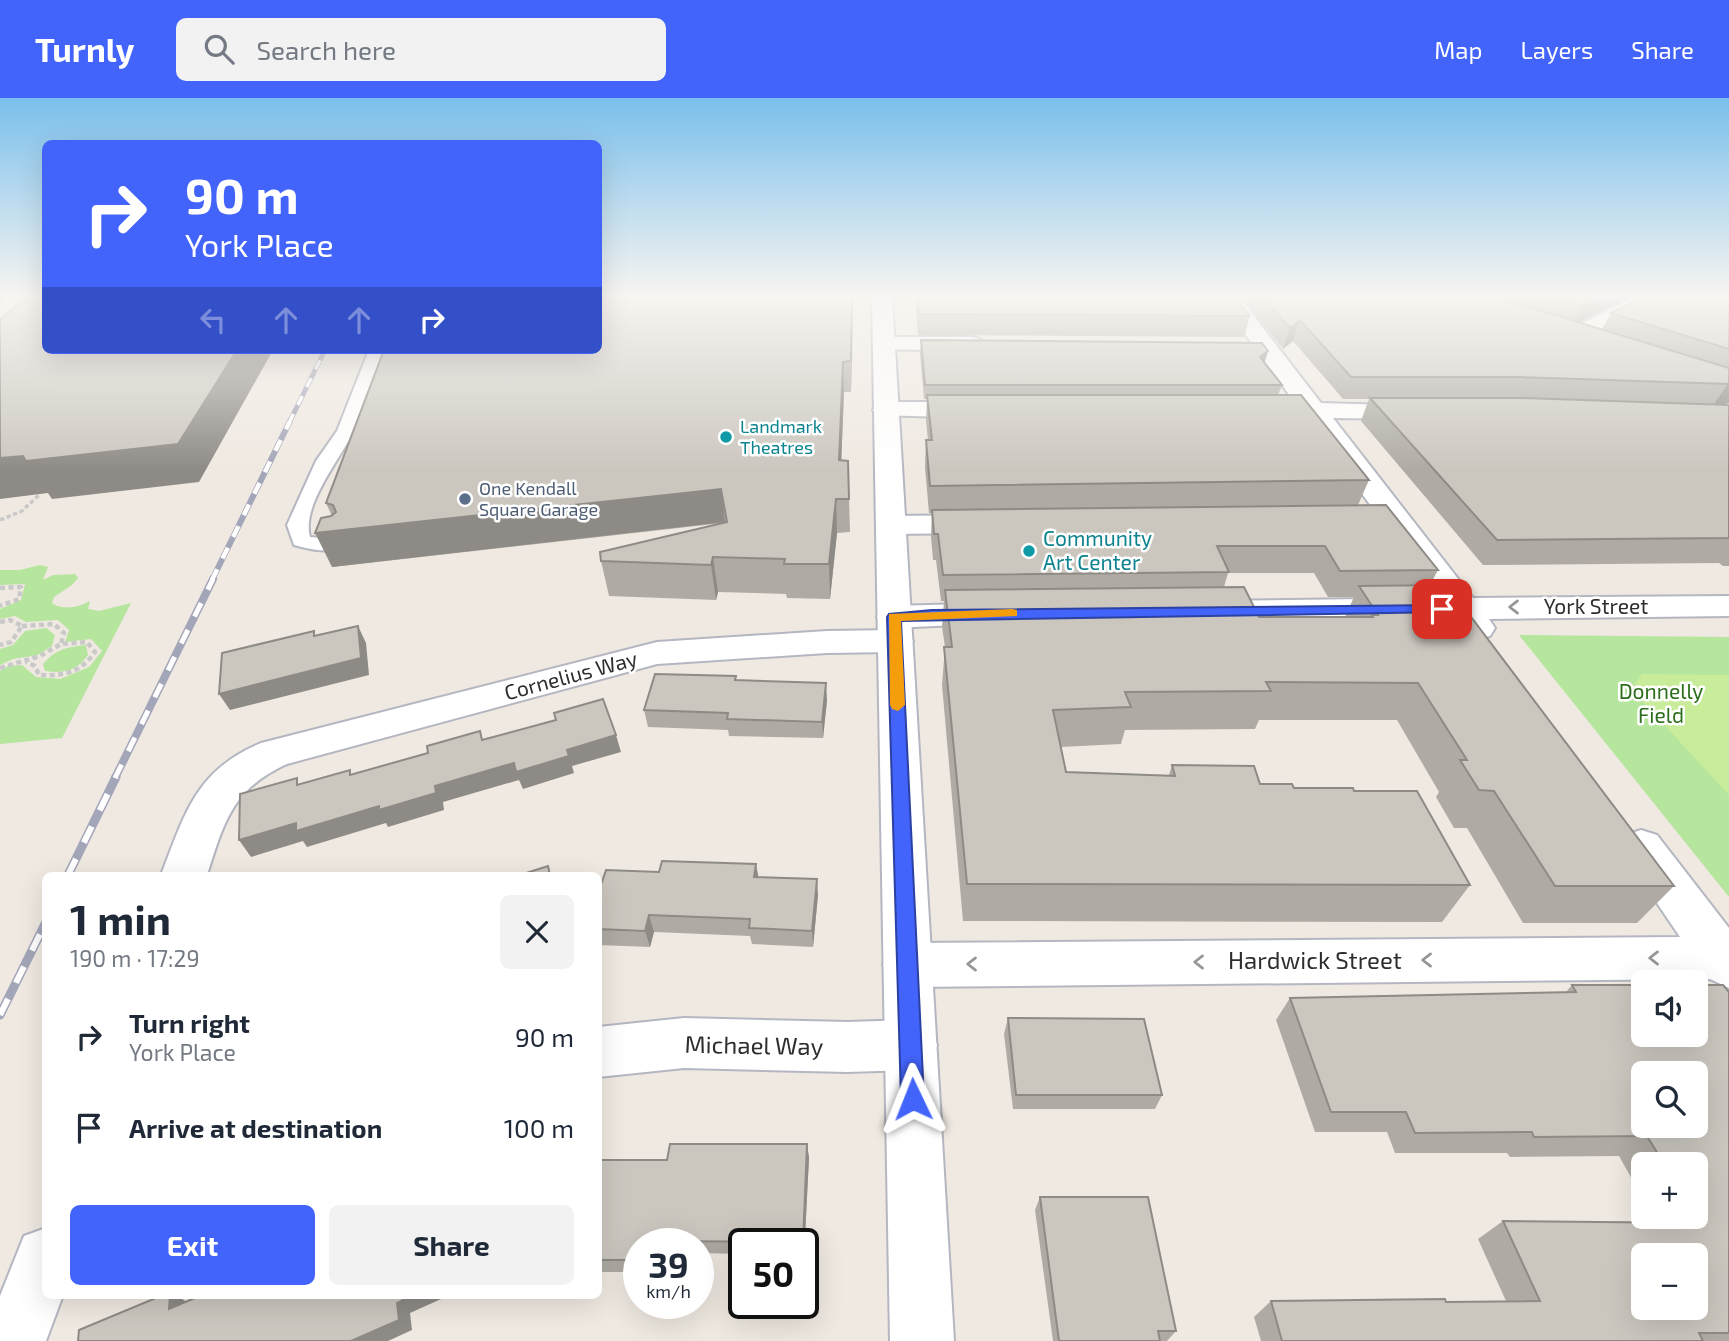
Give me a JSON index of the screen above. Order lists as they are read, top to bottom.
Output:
{
  "streets": {
    "street": [
      "York Street",
      "Cornelius Way",
      "Hardwick Street",
      "Michael Way"
    ]
  },
  "one_way": ["York Street", "Hardwick Street"],
  "parks": ["Donnelly Field"],
  "places": ["Landmark Theatres", "One Kendall Square Garage", "Community Art Center"],
  "page": {
    "header": "Turnly",
    "search": "Search here",
    "nav": ["Map", "Layers", "Share"],
    "turn": ["90 m", "York Place"],
    "heading": ["1 min", "190 m · 17:29"],
    "map_buttons": ["+", "−"],
    "list": [
      {
        "name": "Turn right",
        "note": "York Place",
        "value": "90 m"
      },
      {
        "name": "Arrive at destination",
        "value": "100 m"
      }
    ],
    "buttons": ["Exit", "Share"],
    "speed": "39 km/h",
    "limit": "50"
  }
}
